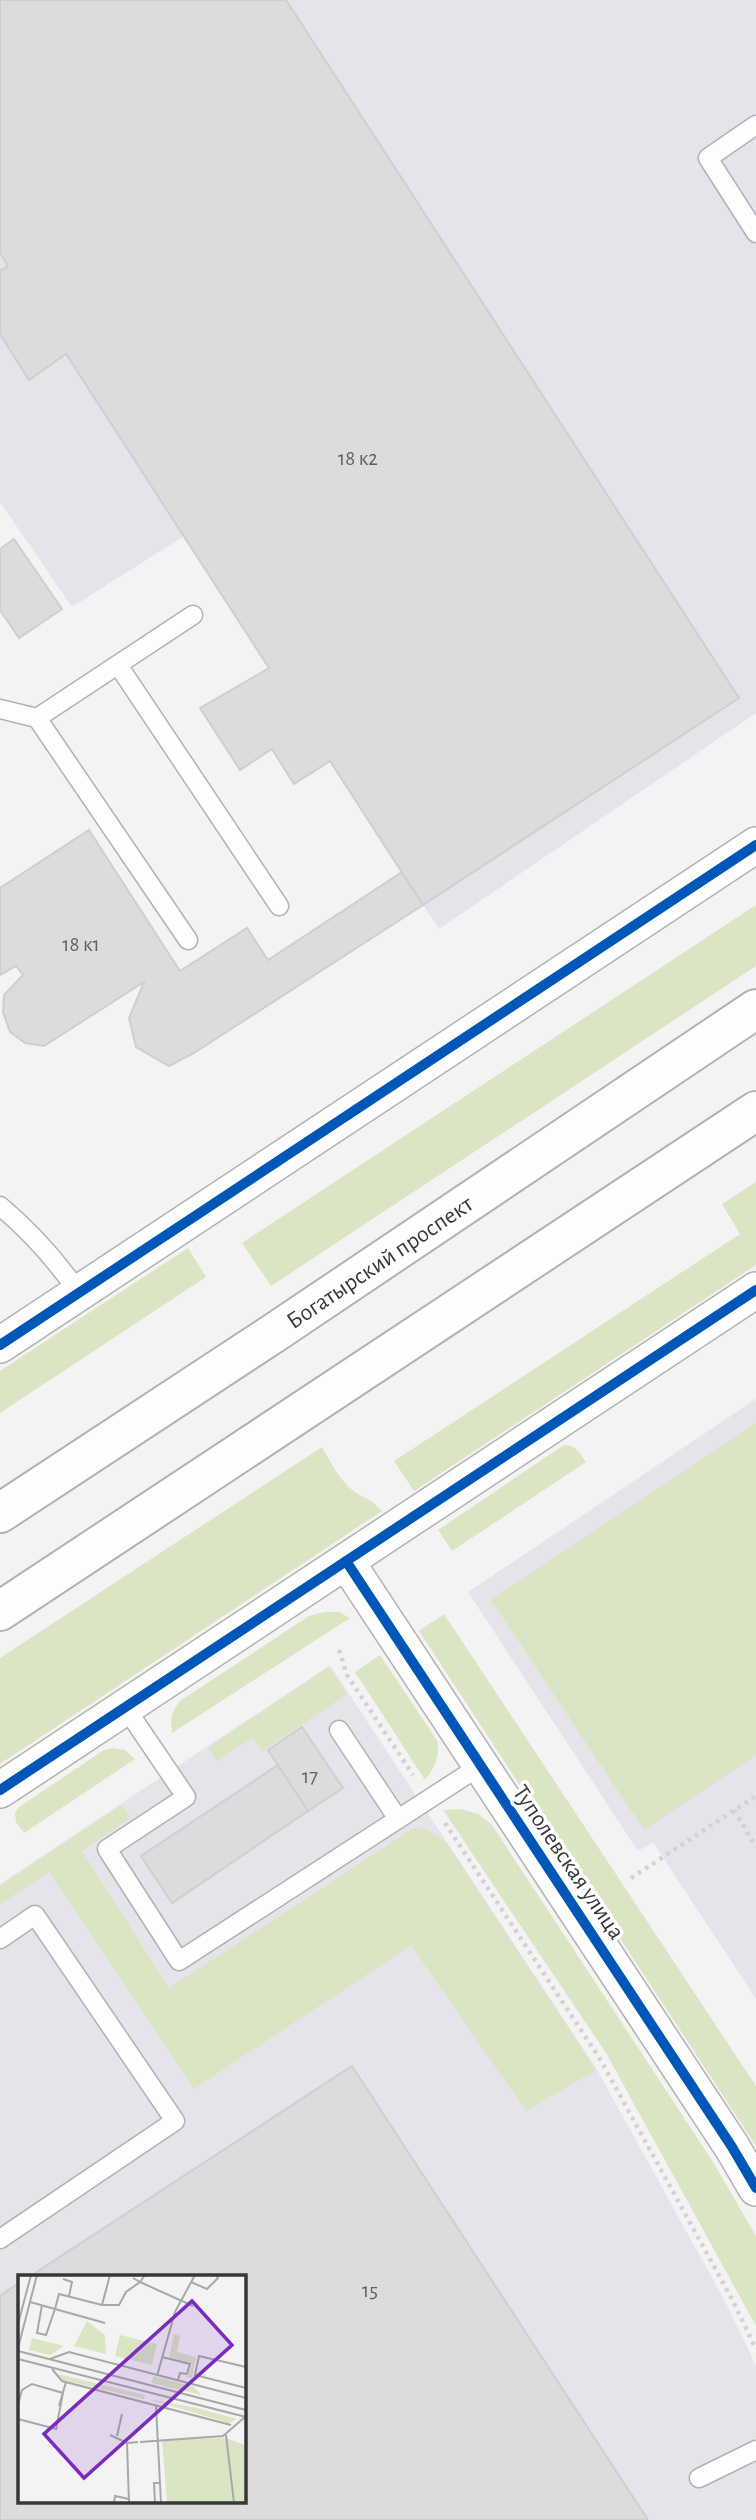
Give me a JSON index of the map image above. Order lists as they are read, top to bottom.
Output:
{
  "streets": {
    "main road": ["Богатырский проспект"],
    "street": ["Туполевская улица"]
  },
  "house_numbers": [
    "18 к2",
    "18 к1",
    "17",
    "15"
  ]
}
